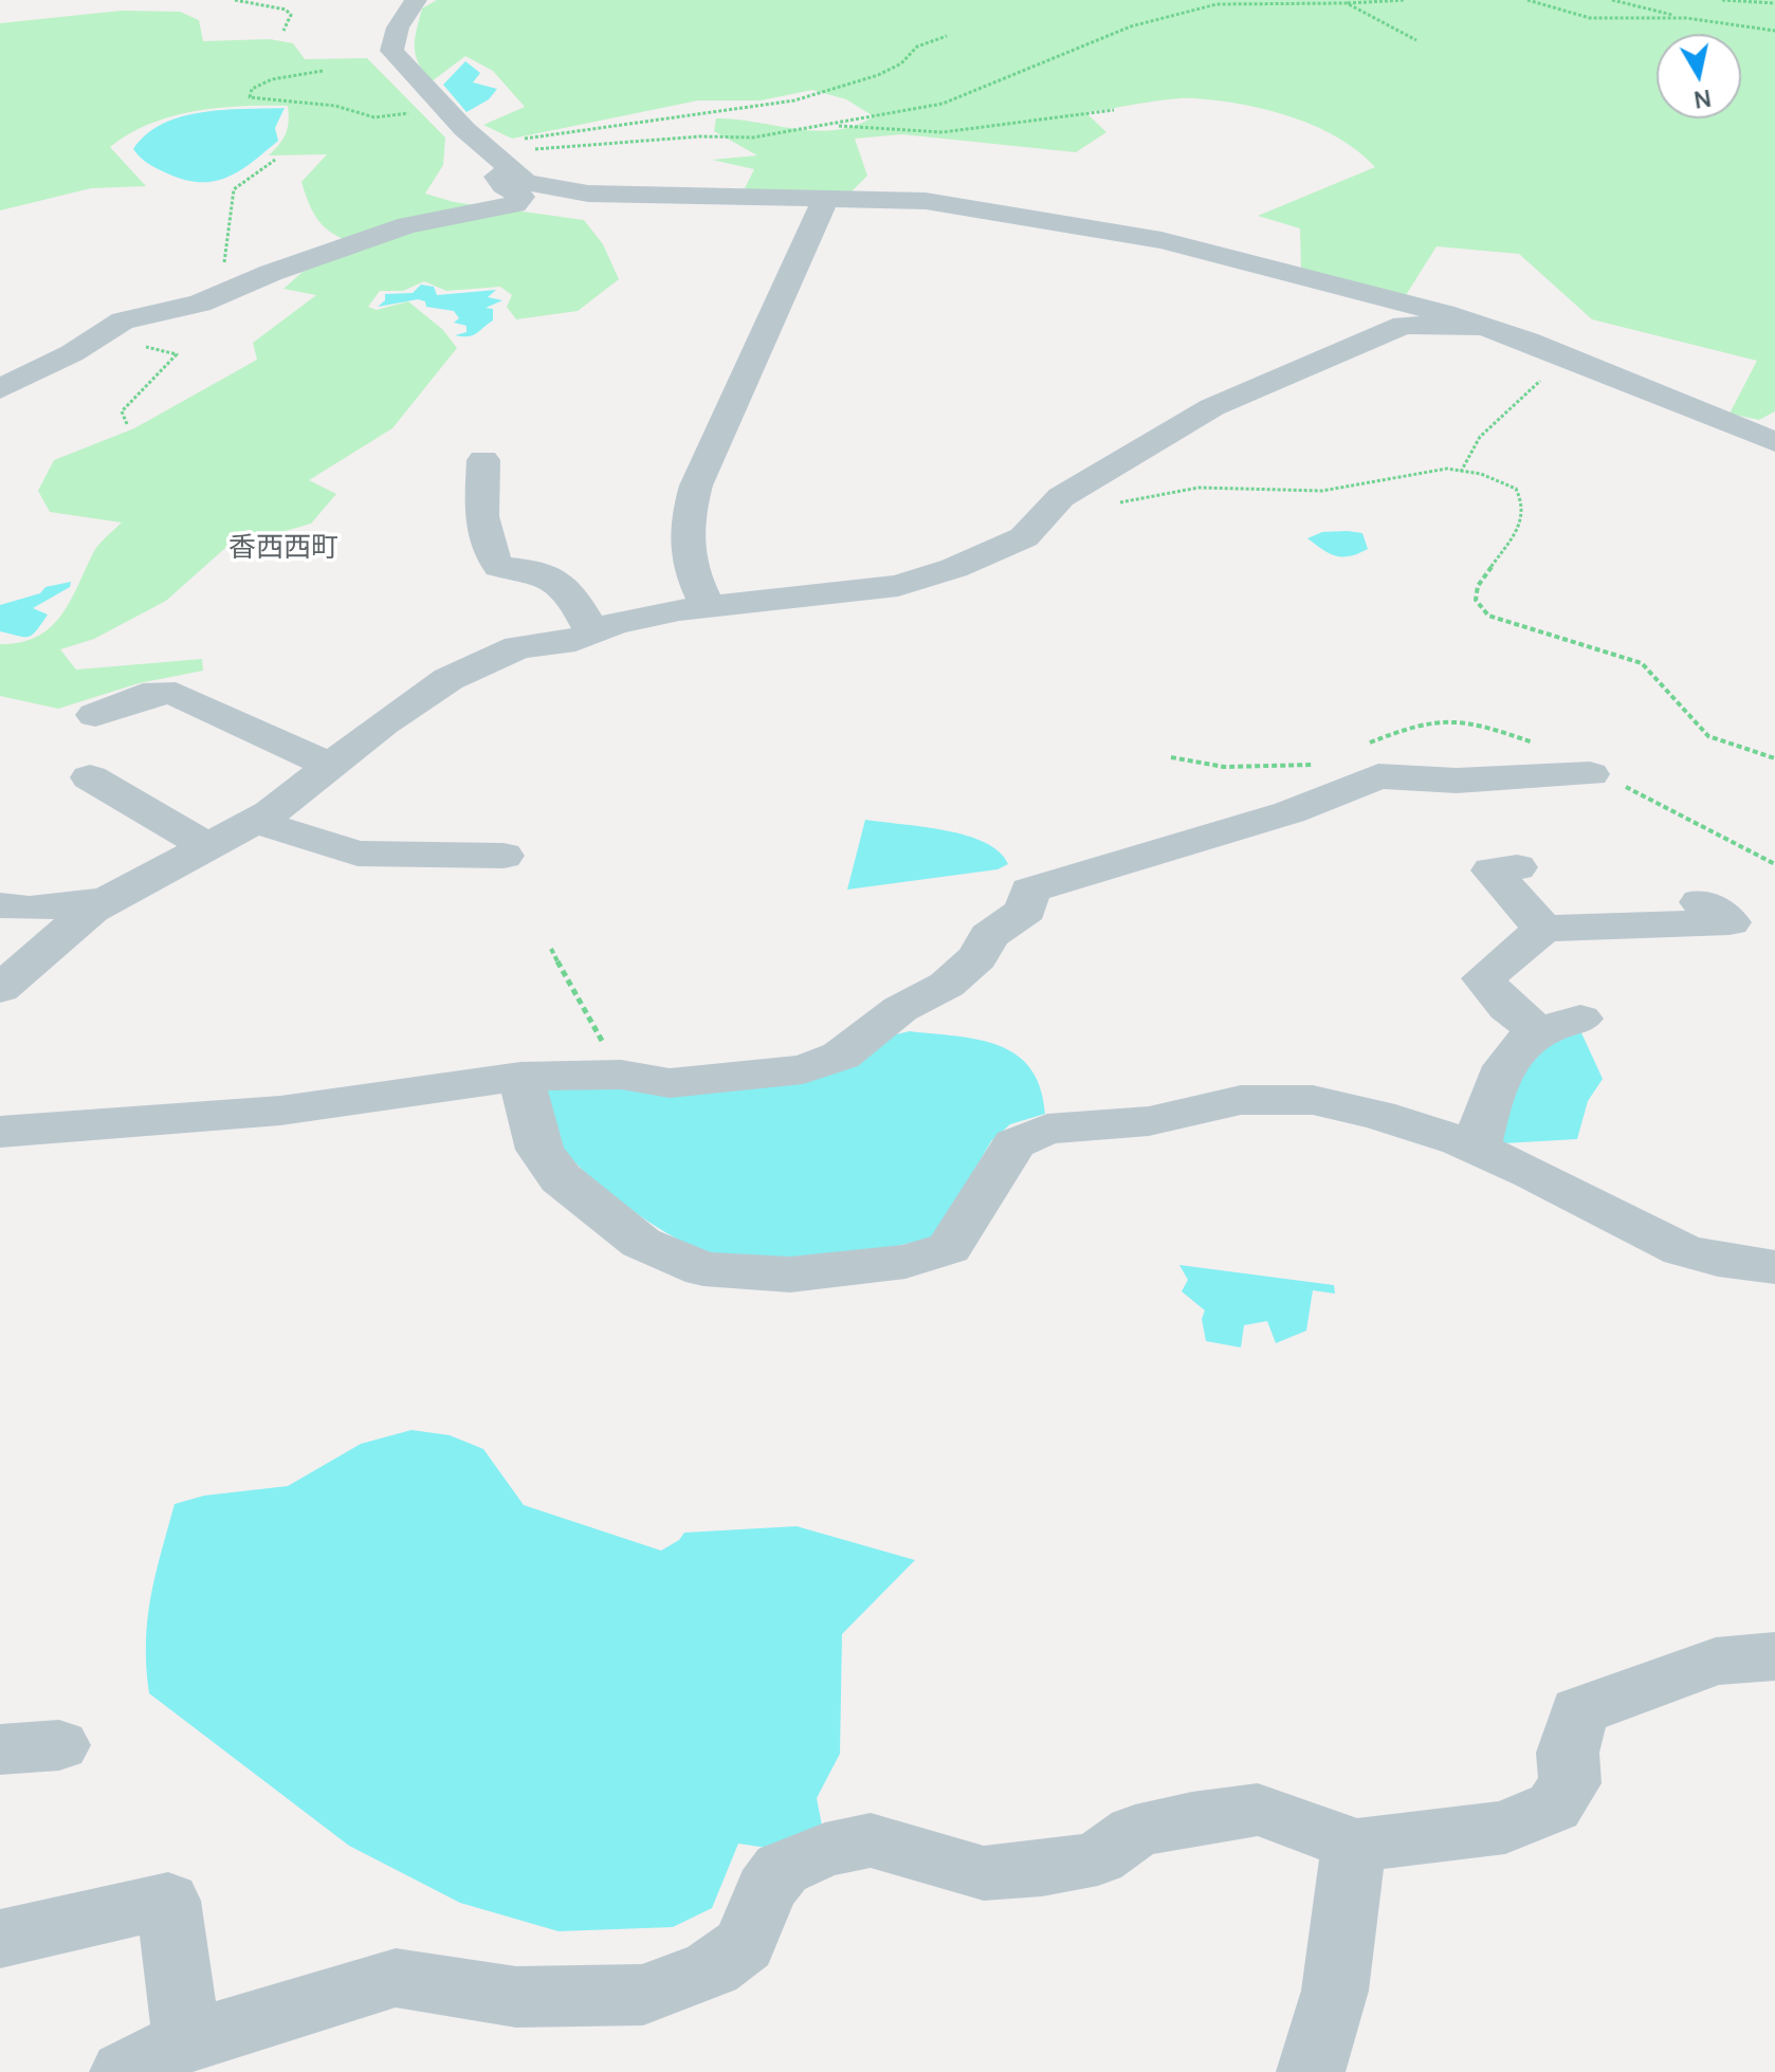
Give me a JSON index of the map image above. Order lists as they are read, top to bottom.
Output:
{
  "districts": ["香西西町"],
  "north": "bottom"
}
